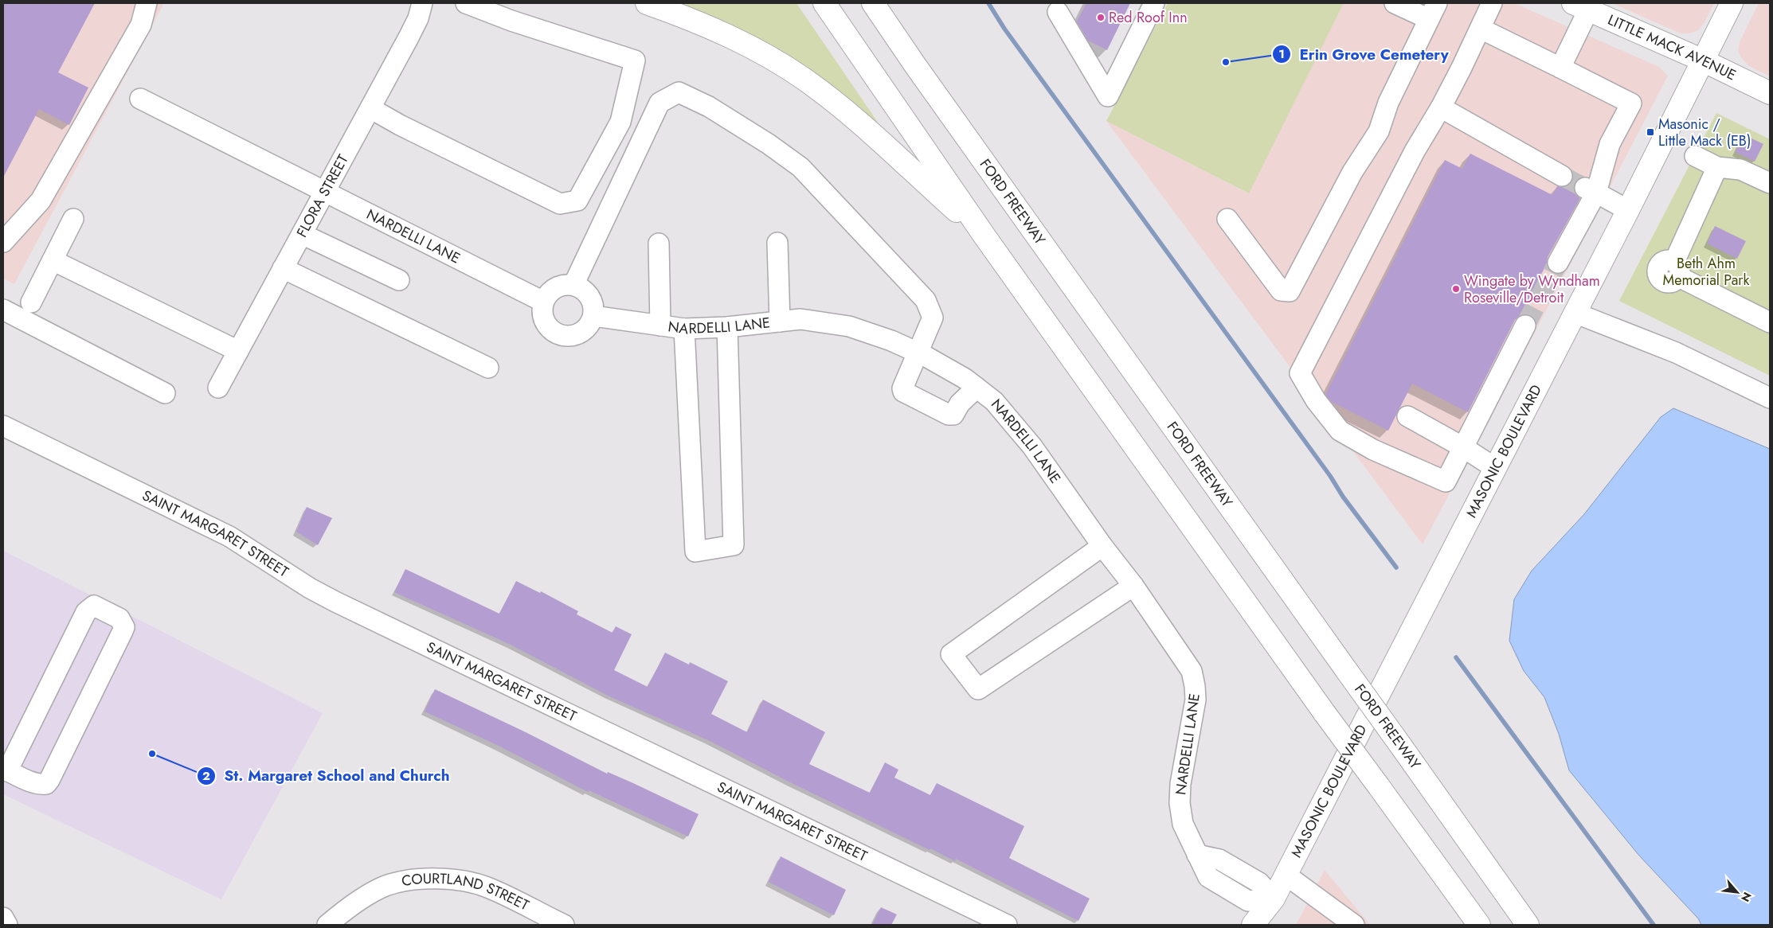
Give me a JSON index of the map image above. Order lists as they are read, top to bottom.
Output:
{
  "streets": {
    "main road": ["LITTLE MACK AVENUE", "FORD FREEWAY", "MASONIC BOULEVARD"],
    "street": [
      "FLORA STREET",
      "NARDELLI LANE",
      "SAINT MARGARET STREET",
      "COURTLAND STREET"
    ]
  },
  "crossings": [
    ["LITTLE MACK AVENUE", "MASONIC BOULEVARD"],
    ["FLORA STREET", "NARDELLI LANE"],
    ["NARDELLI LANE", "MASONIC BOULEVARD"]
  ],
  "parks": ["Beth Ahm Memorial Park"],
  "places": {
    "other": [
      "Red Roof Inn",
      "Erin Grove Cemetery",
      "Wingate by Wyndham Roseville/Detroit",
      "St. Margaret School and Church"
    ],
    "transit": ["Masonic / Little Mack (EB)"]
  },
  "north": "bottom right"
}
